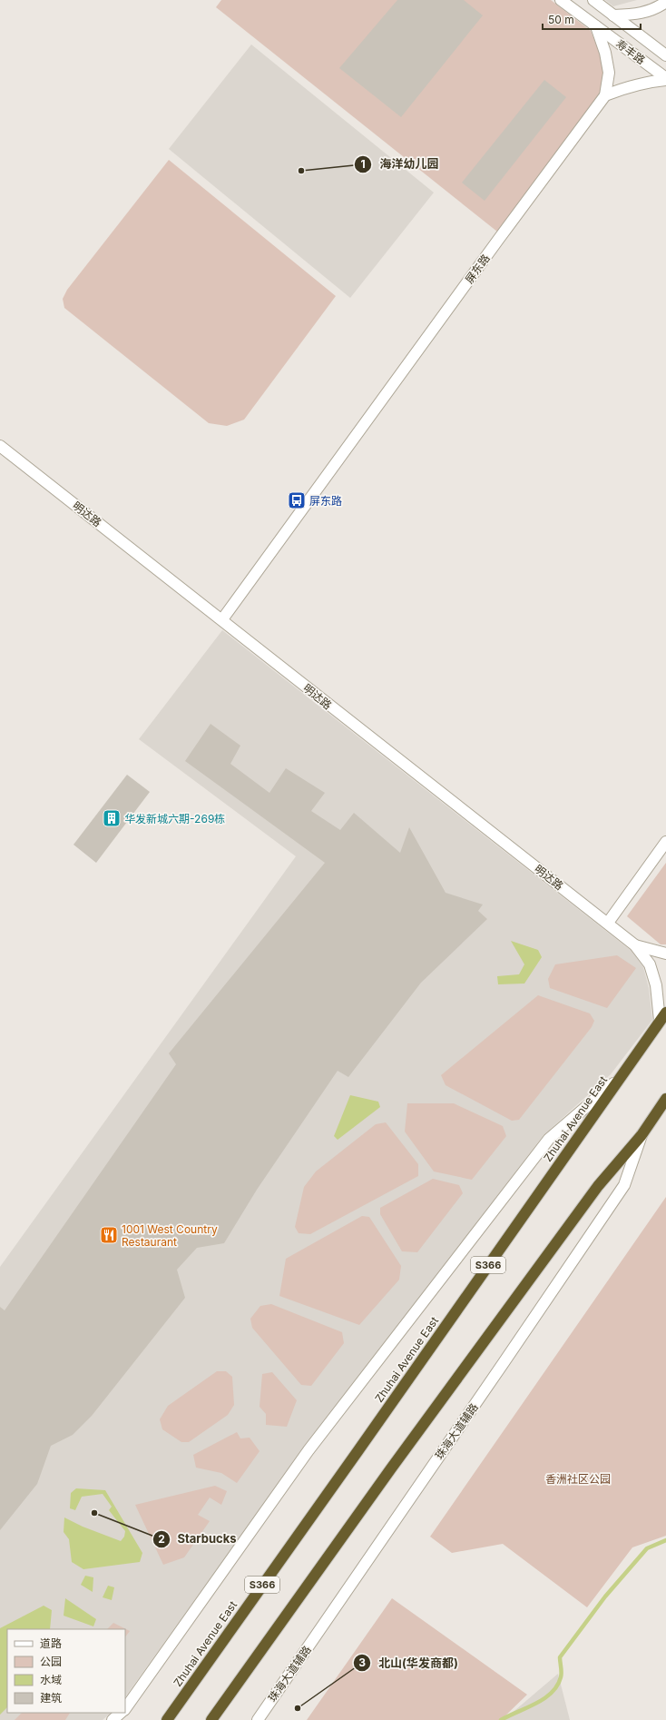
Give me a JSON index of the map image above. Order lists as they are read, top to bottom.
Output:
{
  "streets": {
    "highway": ["Zhuhai Avenue East", "S366"],
    "street": [
      "寿丰路",
      "屏东路",
      "明达路",
      "珠海大道辅路"
    ]
  },
  "crossings": [
    ["寿丰路", "屏东路"],
    ["屏东路", "明达路"],
    ["明达路", "Zhuhai Avenue East"]
  ],
  "parks": ["香洲社区公园"],
  "places": {
    "other": ["海洋幼儿园", "Starbucks", "北山(华发商都)"],
    "bus stop": ["屏东路"],
    "building": ["华发新城六期-269栋"],
    "restaurant": ["1001 West Country Restaurant"]
  },
  "legend": [
    "道路",
    "公园",
    "水域",
    "建筑"
  ],
  "scale_bar": "50 m"
}
